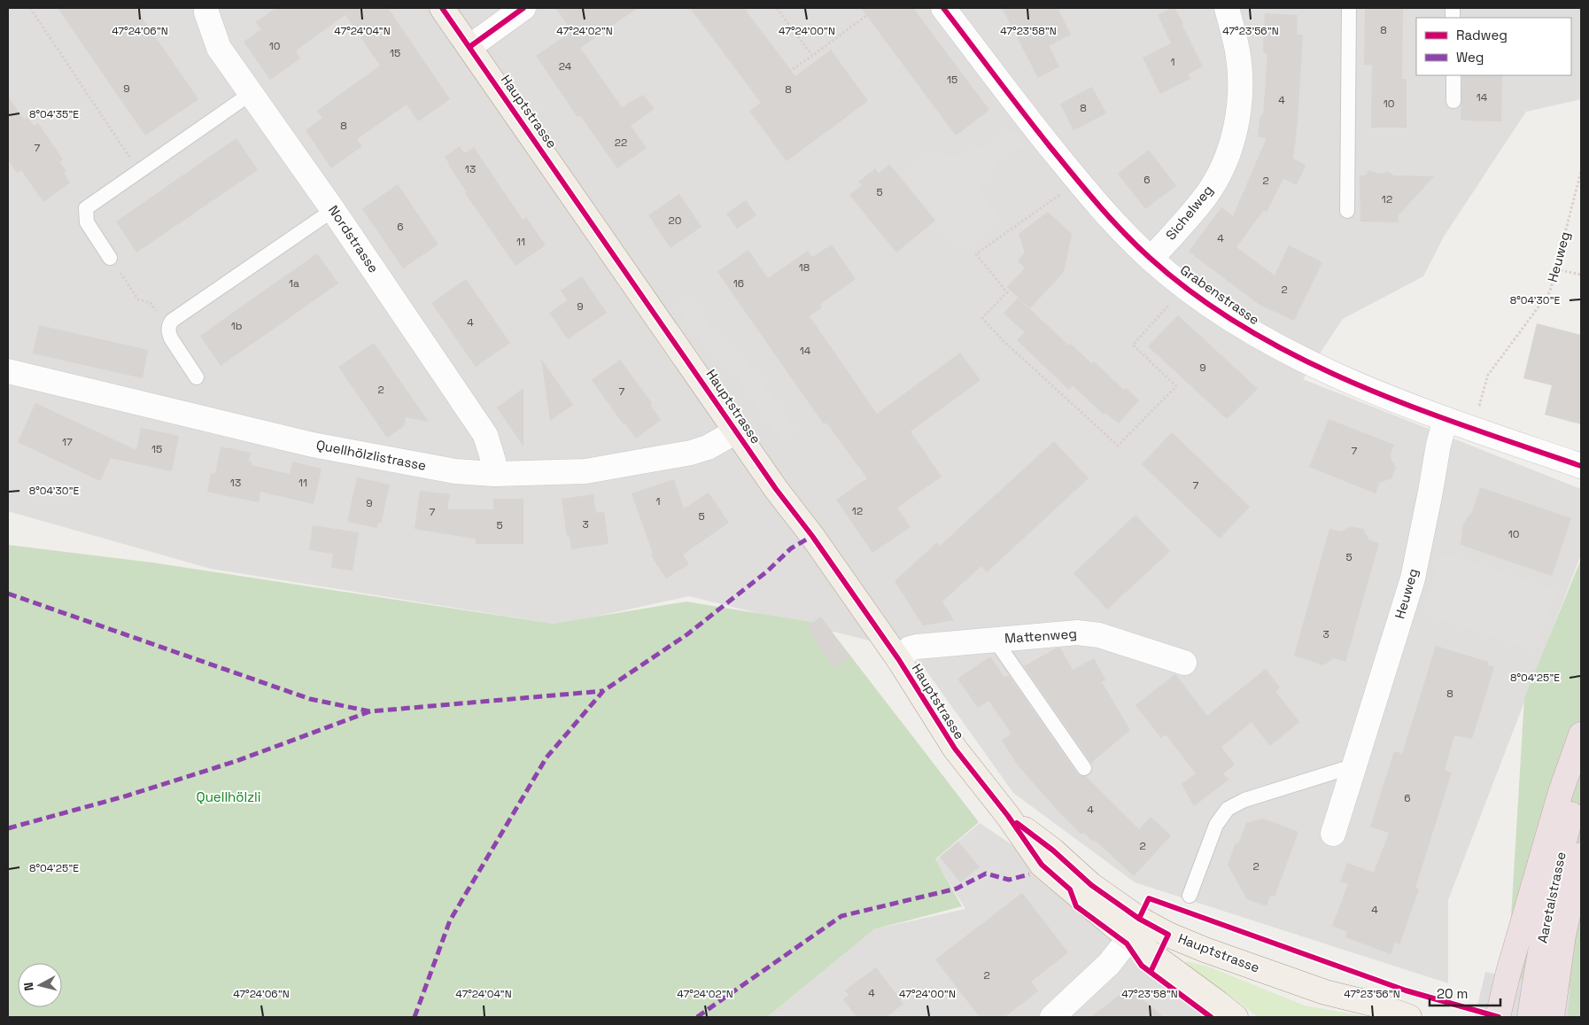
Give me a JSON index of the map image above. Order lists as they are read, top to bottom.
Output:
{
  "streets": {
    "highway": ["Aaretalstrasse"],
    "main road": ["Hauptstrasse"],
    "street": [
      "Sichelweg",
      "Nordstrasse",
      "Heuweg",
      "Grabenstrasse",
      "Quellhölzlistrasse",
      "Mattenweg"
    ]
  },
  "crossings": [
    ["Hauptstrasse", "Quellhölzlistrasse"],
    ["Hauptstrasse", "Mattenweg"],
    ["Sichelweg", "Grabenstrasse"],
    ["Nordstrasse", "Quellhölzlistrasse"],
    ["Heuweg", "Grabenstrasse"]
  ],
  "parks": ["Quellhölzli"],
  "house_numbers": [
    "8",
    "10",
    "15",
    "1",
    "24",
    "15",
    "9",
    "8",
    "14",
    "4",
    "10",
    "8",
    "8",
    "22",
    "7",
    "13",
    "6",
    "2",
    "5",
    "12",
    "20",
    "6",
    "4",
    "11",
    "18",
    "1a",
    "16",
    "2",
    "9",
    "4",
    "1b",
    "14",
    "9",
    "2",
    "7",
    "17",
    "15",
    "7",
    "13",
    "11",
    "7",
    "1",
    "9",
    "12",
    "7",
    "5",
    "3",
    "5",
    "10",
    "5",
    "3",
    "8",
    "6",
    "4",
    "2",
    "2",
    "4",
    "2",
    "4"
  ],
  "legend": ["Radweg", "Weg"],
  "scale_bar": "20 m",
  "north": "left",
  "coordinates": [
    "47°24'06\"N",
    "47°24'04\"N",
    "47°24'02\"N",
    "47°24'00\"N",
    "47°23'58\"N",
    "47°23'56\"N",
    "8°04'35\"E",
    "8°04'30\"E",
    "8°04'25\"E"
  ]
}
